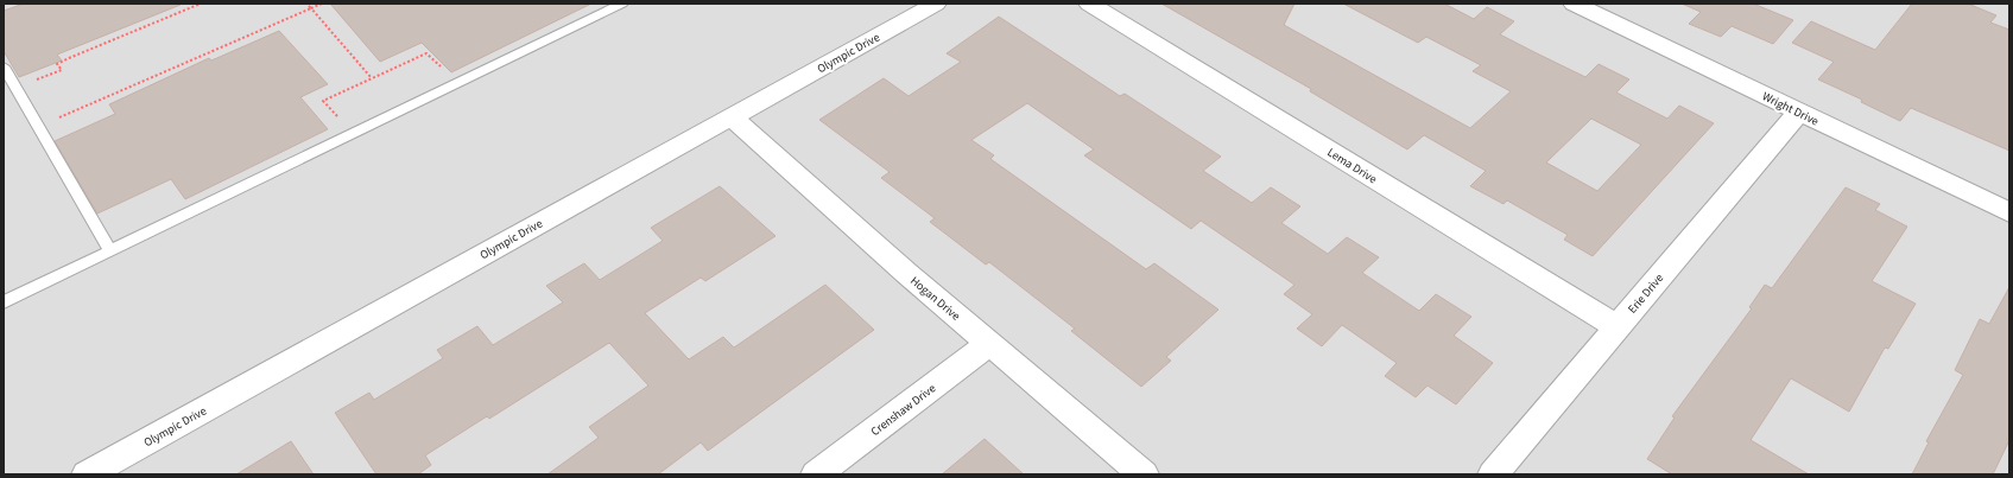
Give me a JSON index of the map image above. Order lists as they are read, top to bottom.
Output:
{
  "streets": {
    "street": [
      "Olympic Drive",
      "Wright Drive",
      "Lema Drive",
      "Erie Drive",
      "Hogan Drive",
      "Crenshaw Drive"
    ]
  },
  "crossings": [
    ["Olympic Drive", "Hogan Drive"],
    ["Wright Drive", "Erie Drive"],
    ["Lema Drive", "Erie Drive"],
    ["Hogan Drive", "Crenshaw Drive"]
  ]
}
